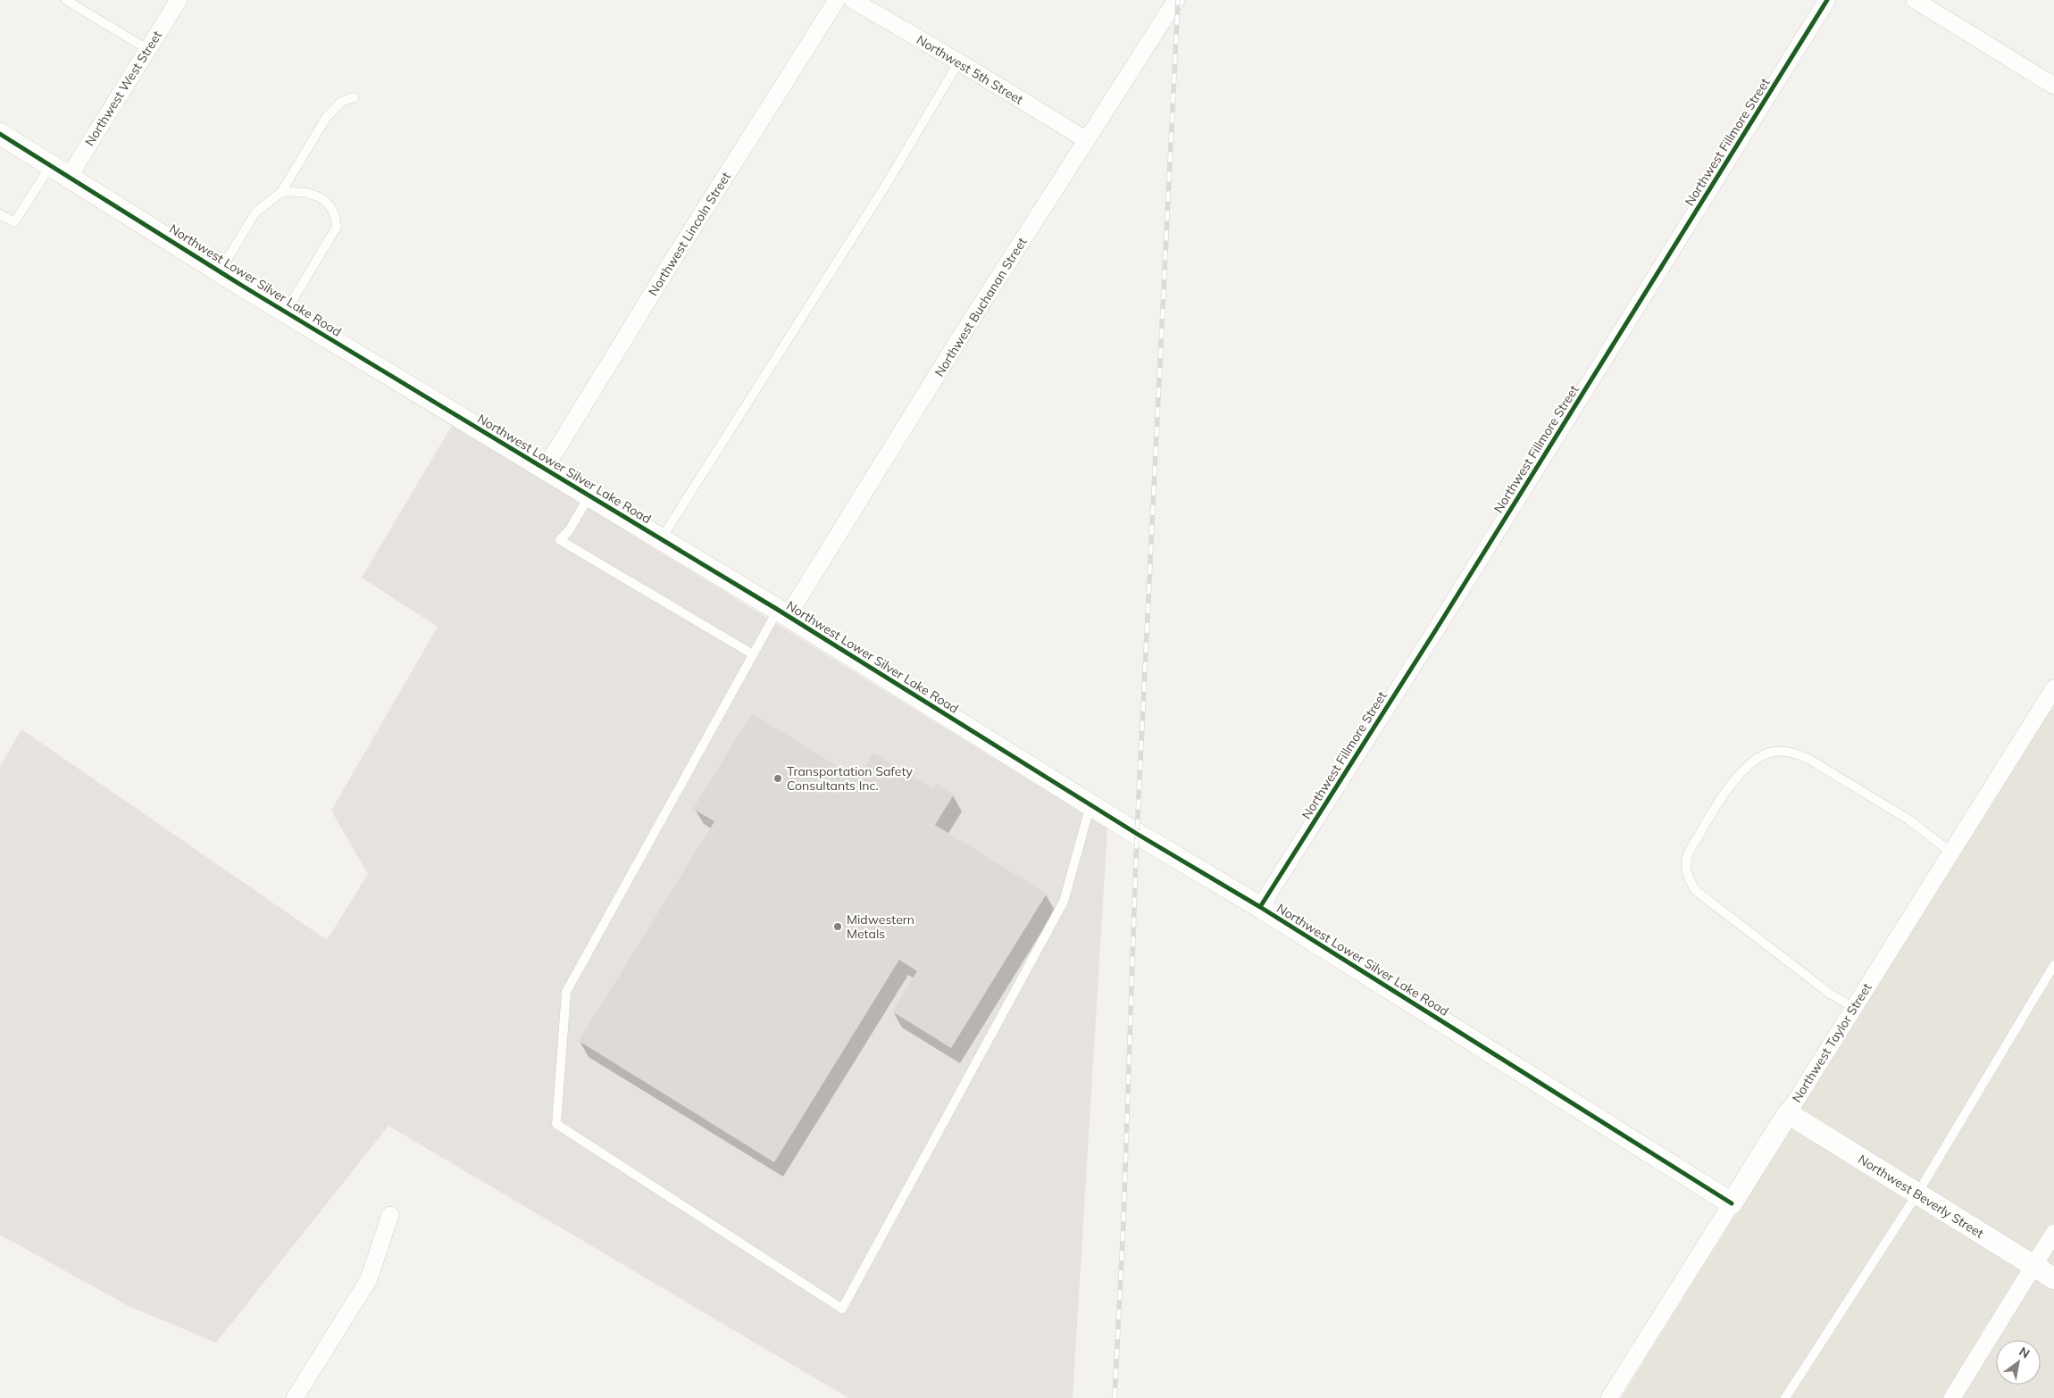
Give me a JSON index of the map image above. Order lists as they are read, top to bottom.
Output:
{
  "streets": {
    "street": [
      "Northwest 5th Street",
      "Northwest West Street",
      "Northwest Fillmore Street",
      "Northwest Lincoln Street",
      "Northwest Lower Silver Lake Road",
      "Northwest Buchanan Street",
      "Northwest Taylor Street",
      "Northwest Beverly Street"
    ]
  },
  "crossings": [
    ["Northwest 5th Street", "Northwest Buchanan Street"],
    ["Northwest West Street", "Northwest Lower Silver Lake Road"],
    ["Northwest Fillmore Street", "Northwest Lower Silver Lake Road"],
    ["Northwest Lincoln Street", "Northwest Lower Silver Lake Road"],
    ["Northwest Lower Silver Lake Road", "Northwest Buchanan Street"],
    ["Northwest Lower Silver Lake Road", "Northwest Taylor Street"],
    ["Northwest Taylor Street", "Northwest Beverly Street"]
  ],
  "places": ["Transportation Safety Consultants Inc.", "Midwestern Metals"],
  "north": "top right"
}
